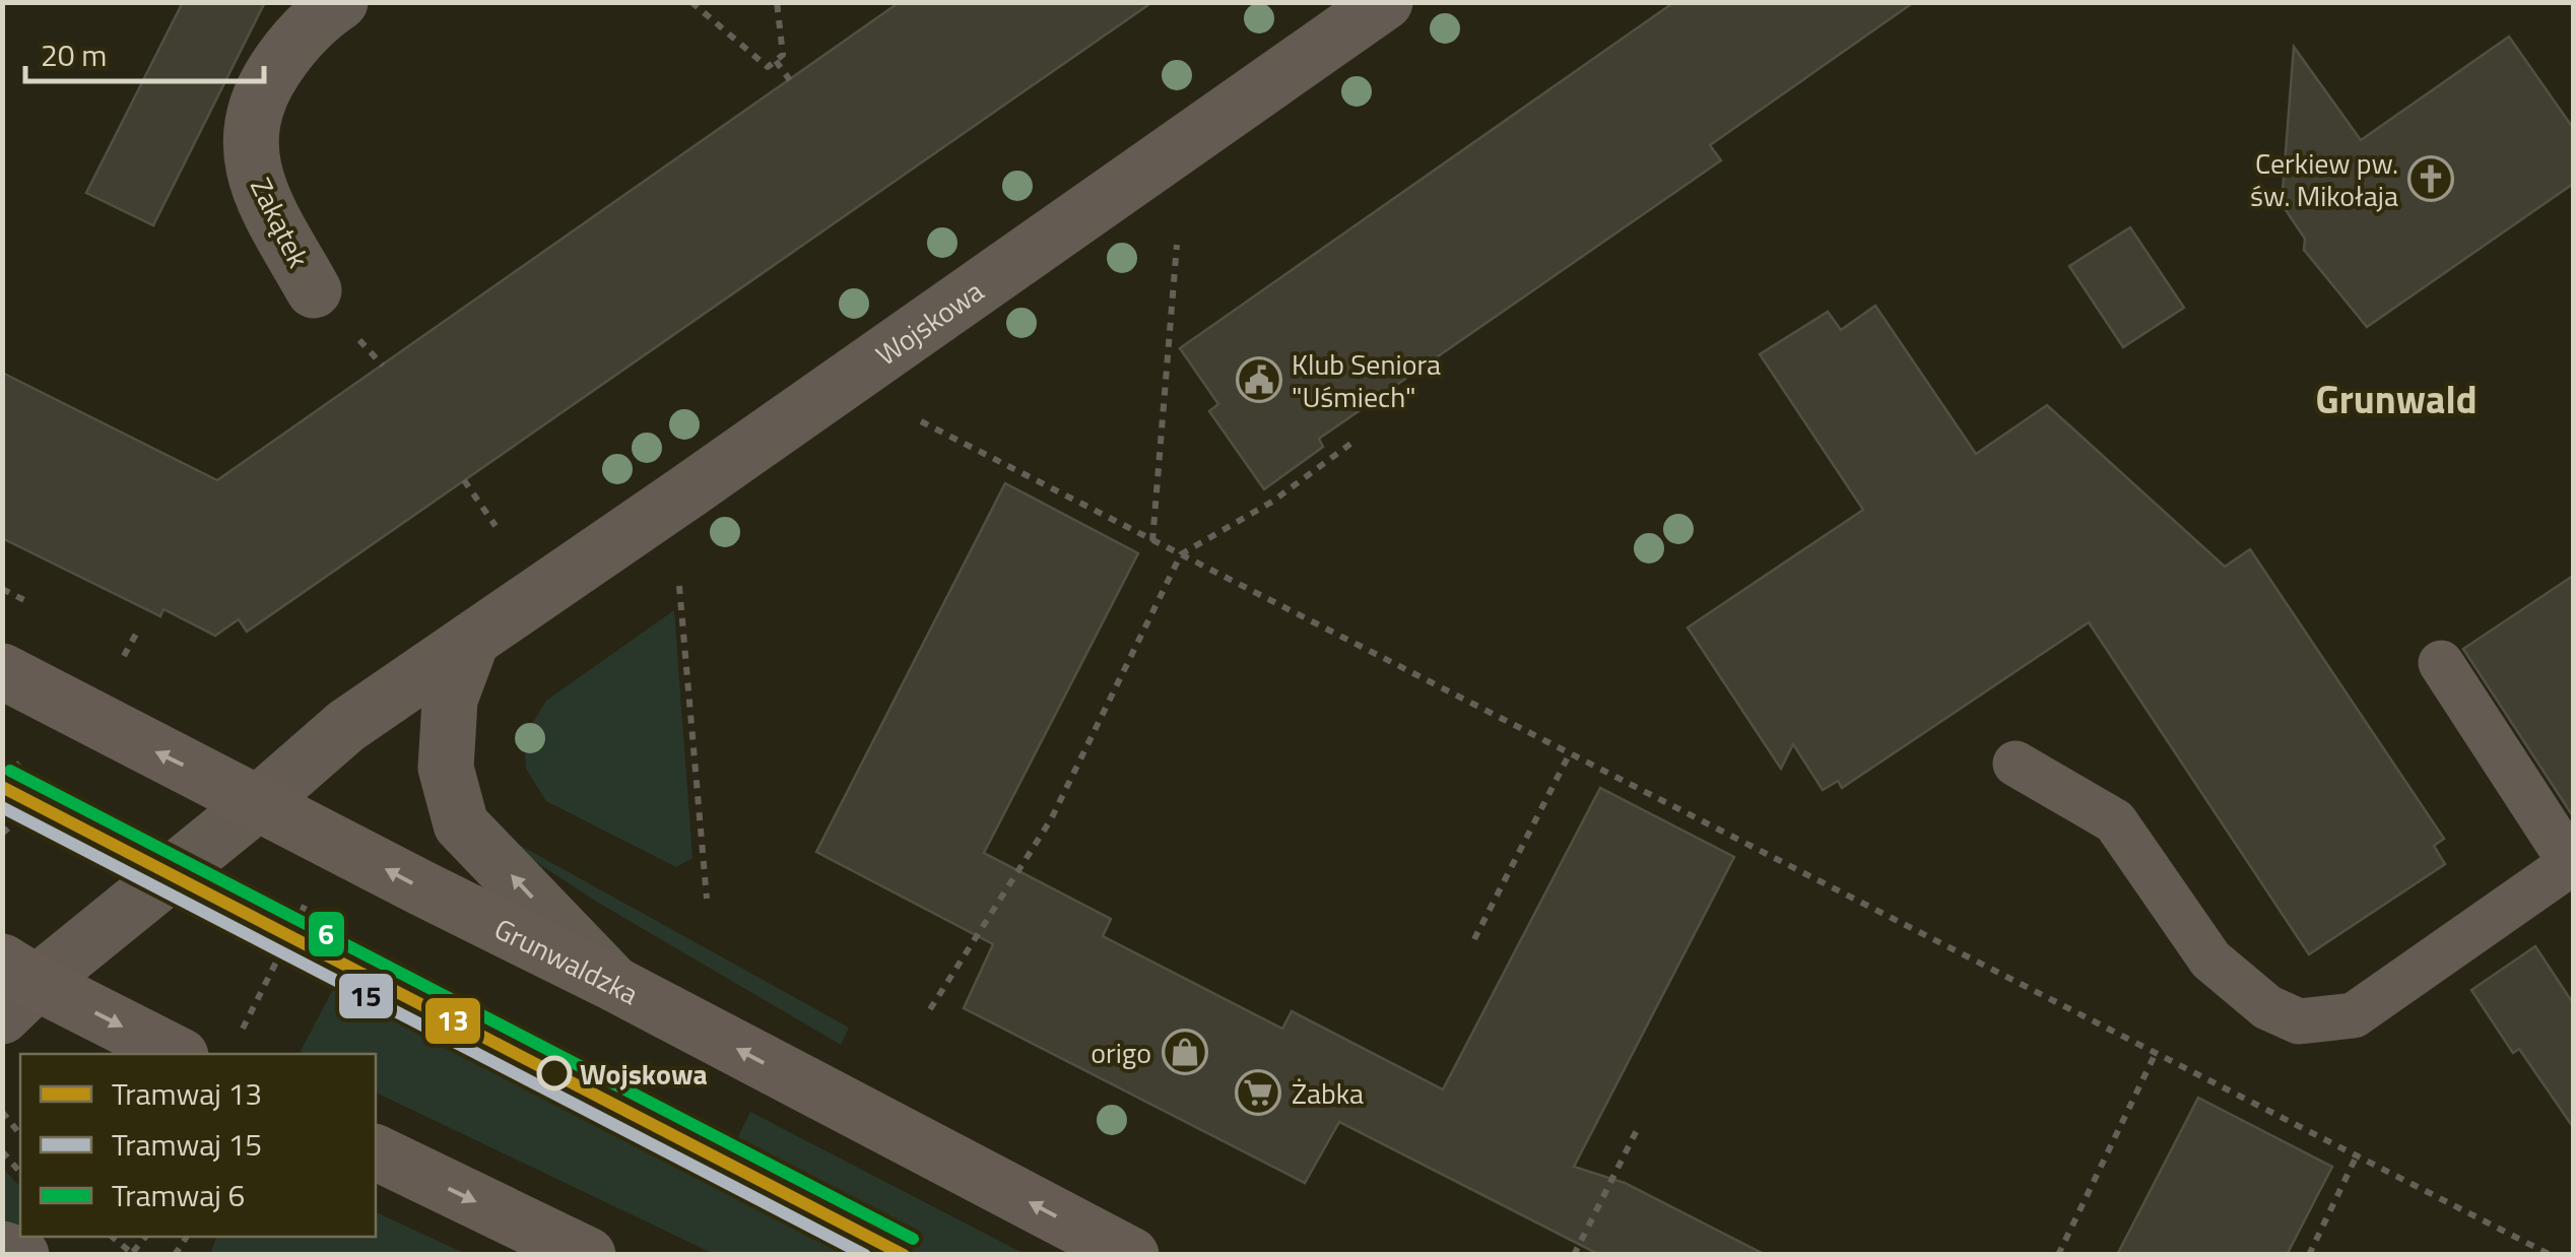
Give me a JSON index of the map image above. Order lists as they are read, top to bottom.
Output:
{
  "streets": {
    "street": ["Zakątek", "Wojskowa", "Grunwaldzka"]
  },
  "crossings": [
    ["Wojskowa", "Grunwaldzka"]
  ],
  "districts": ["Grunwald"],
  "places": {
    "church": ["Cerkiew pw. św. Mikołaja"],
    "public building": ["Klub Seniora \"Uśmiech\""],
    "shop": ["origo"],
    "other": ["Wojskowa"],
    "supermarket": ["Żabka"]
  },
  "lines": ["tram line 6", "tram line 13", "tram line 15"],
  "legend": ["Tramwaj 13", "Tramwaj 15", "Tramwaj 6"],
  "scale_bar": "20 m"
}
